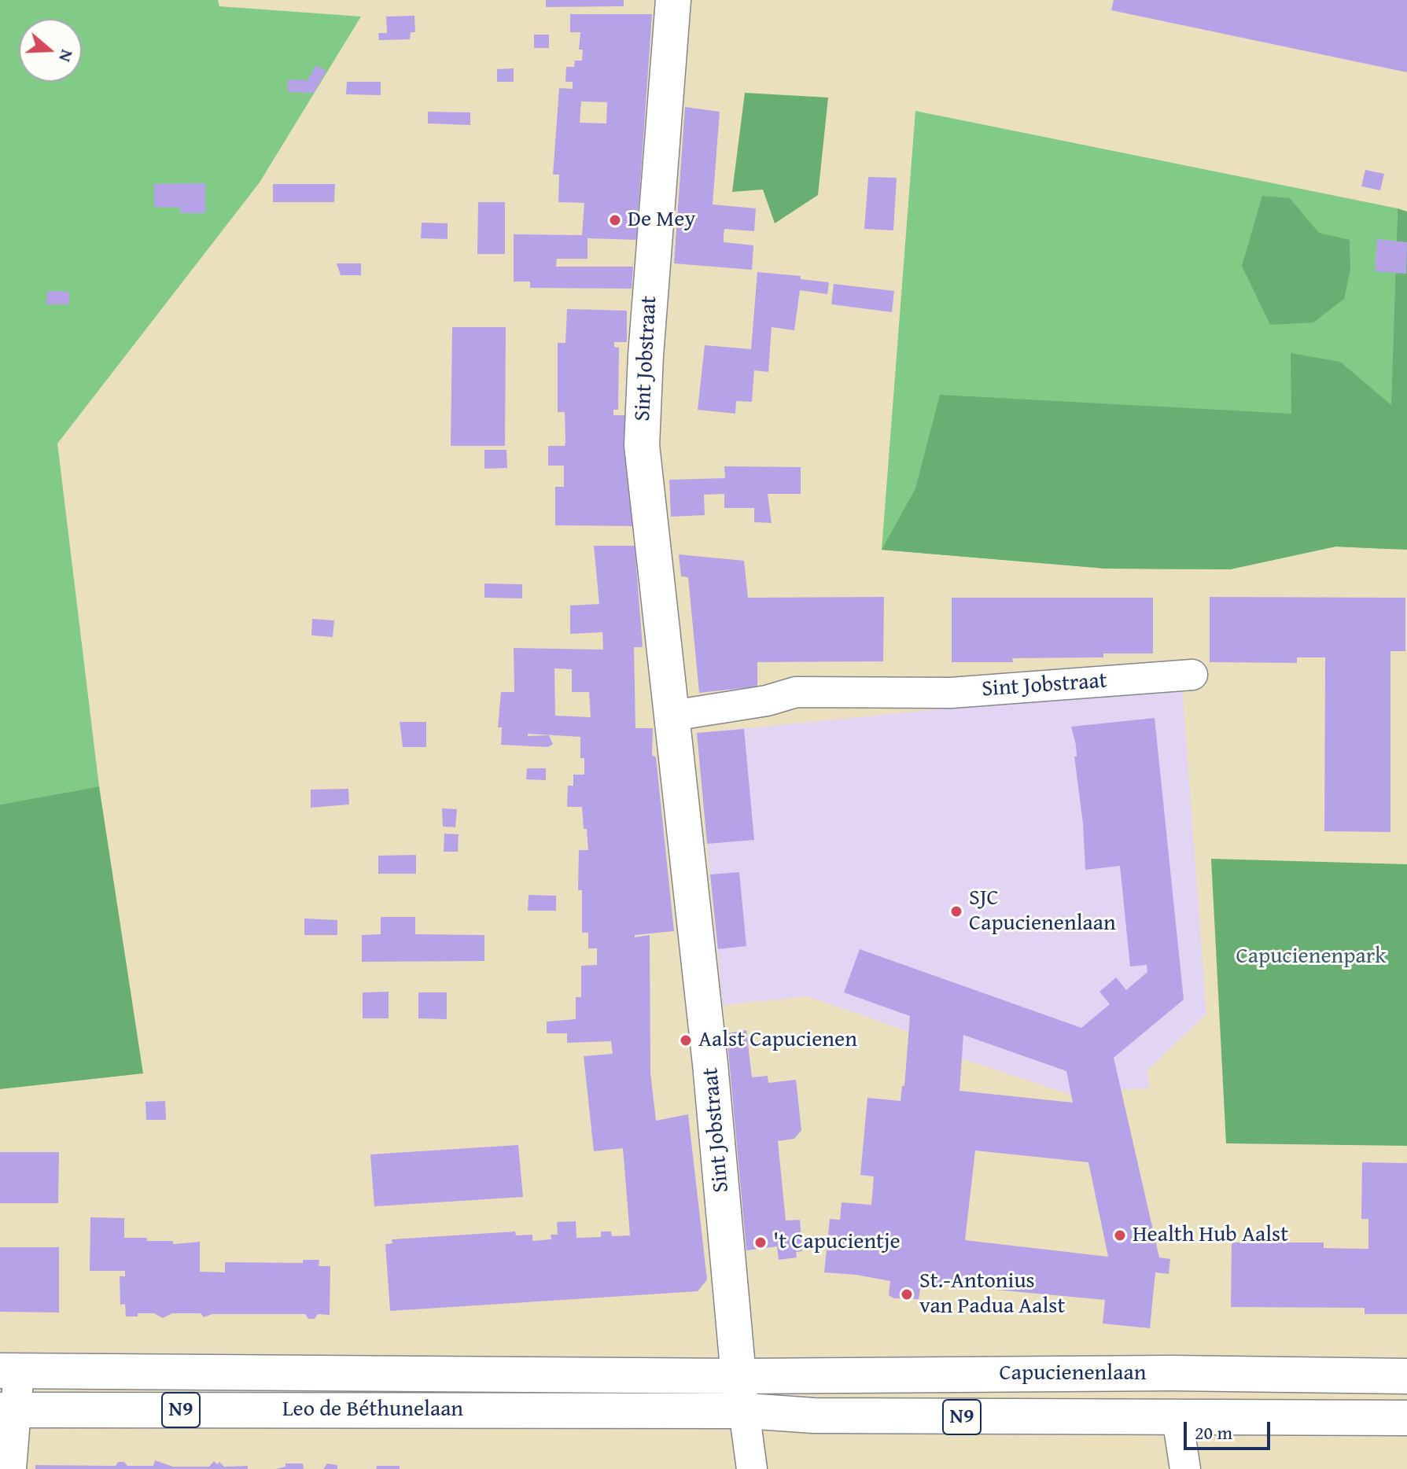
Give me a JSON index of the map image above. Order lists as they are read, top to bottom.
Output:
{
  "streets": {
    "main road": [
      "Sint Jobstraat",
      "Capucienenlaan",
      "N9",
      "Leo de Béthunelaan"
    ]
  },
  "crossings": [
    ["Sint Jobstraat", "Capucienenlaan"],
    ["Sint Jobstraat", "Leo de Béthunelaan"],
    ["Capucienenlaan", "Leo de Béthunelaan"]
  ],
  "parks": ["Capucienenpark"],
  "places": [
    "De Mey",
    "SJC Capucienenlaan",
    "Aalst Capucienen",
    "Health Hub Aalst",
    "'t Capucientje",
    "St.-Antonius van Padua Aalst"
  ],
  "scale_bar": "20 m",
  "north": "right"
}
